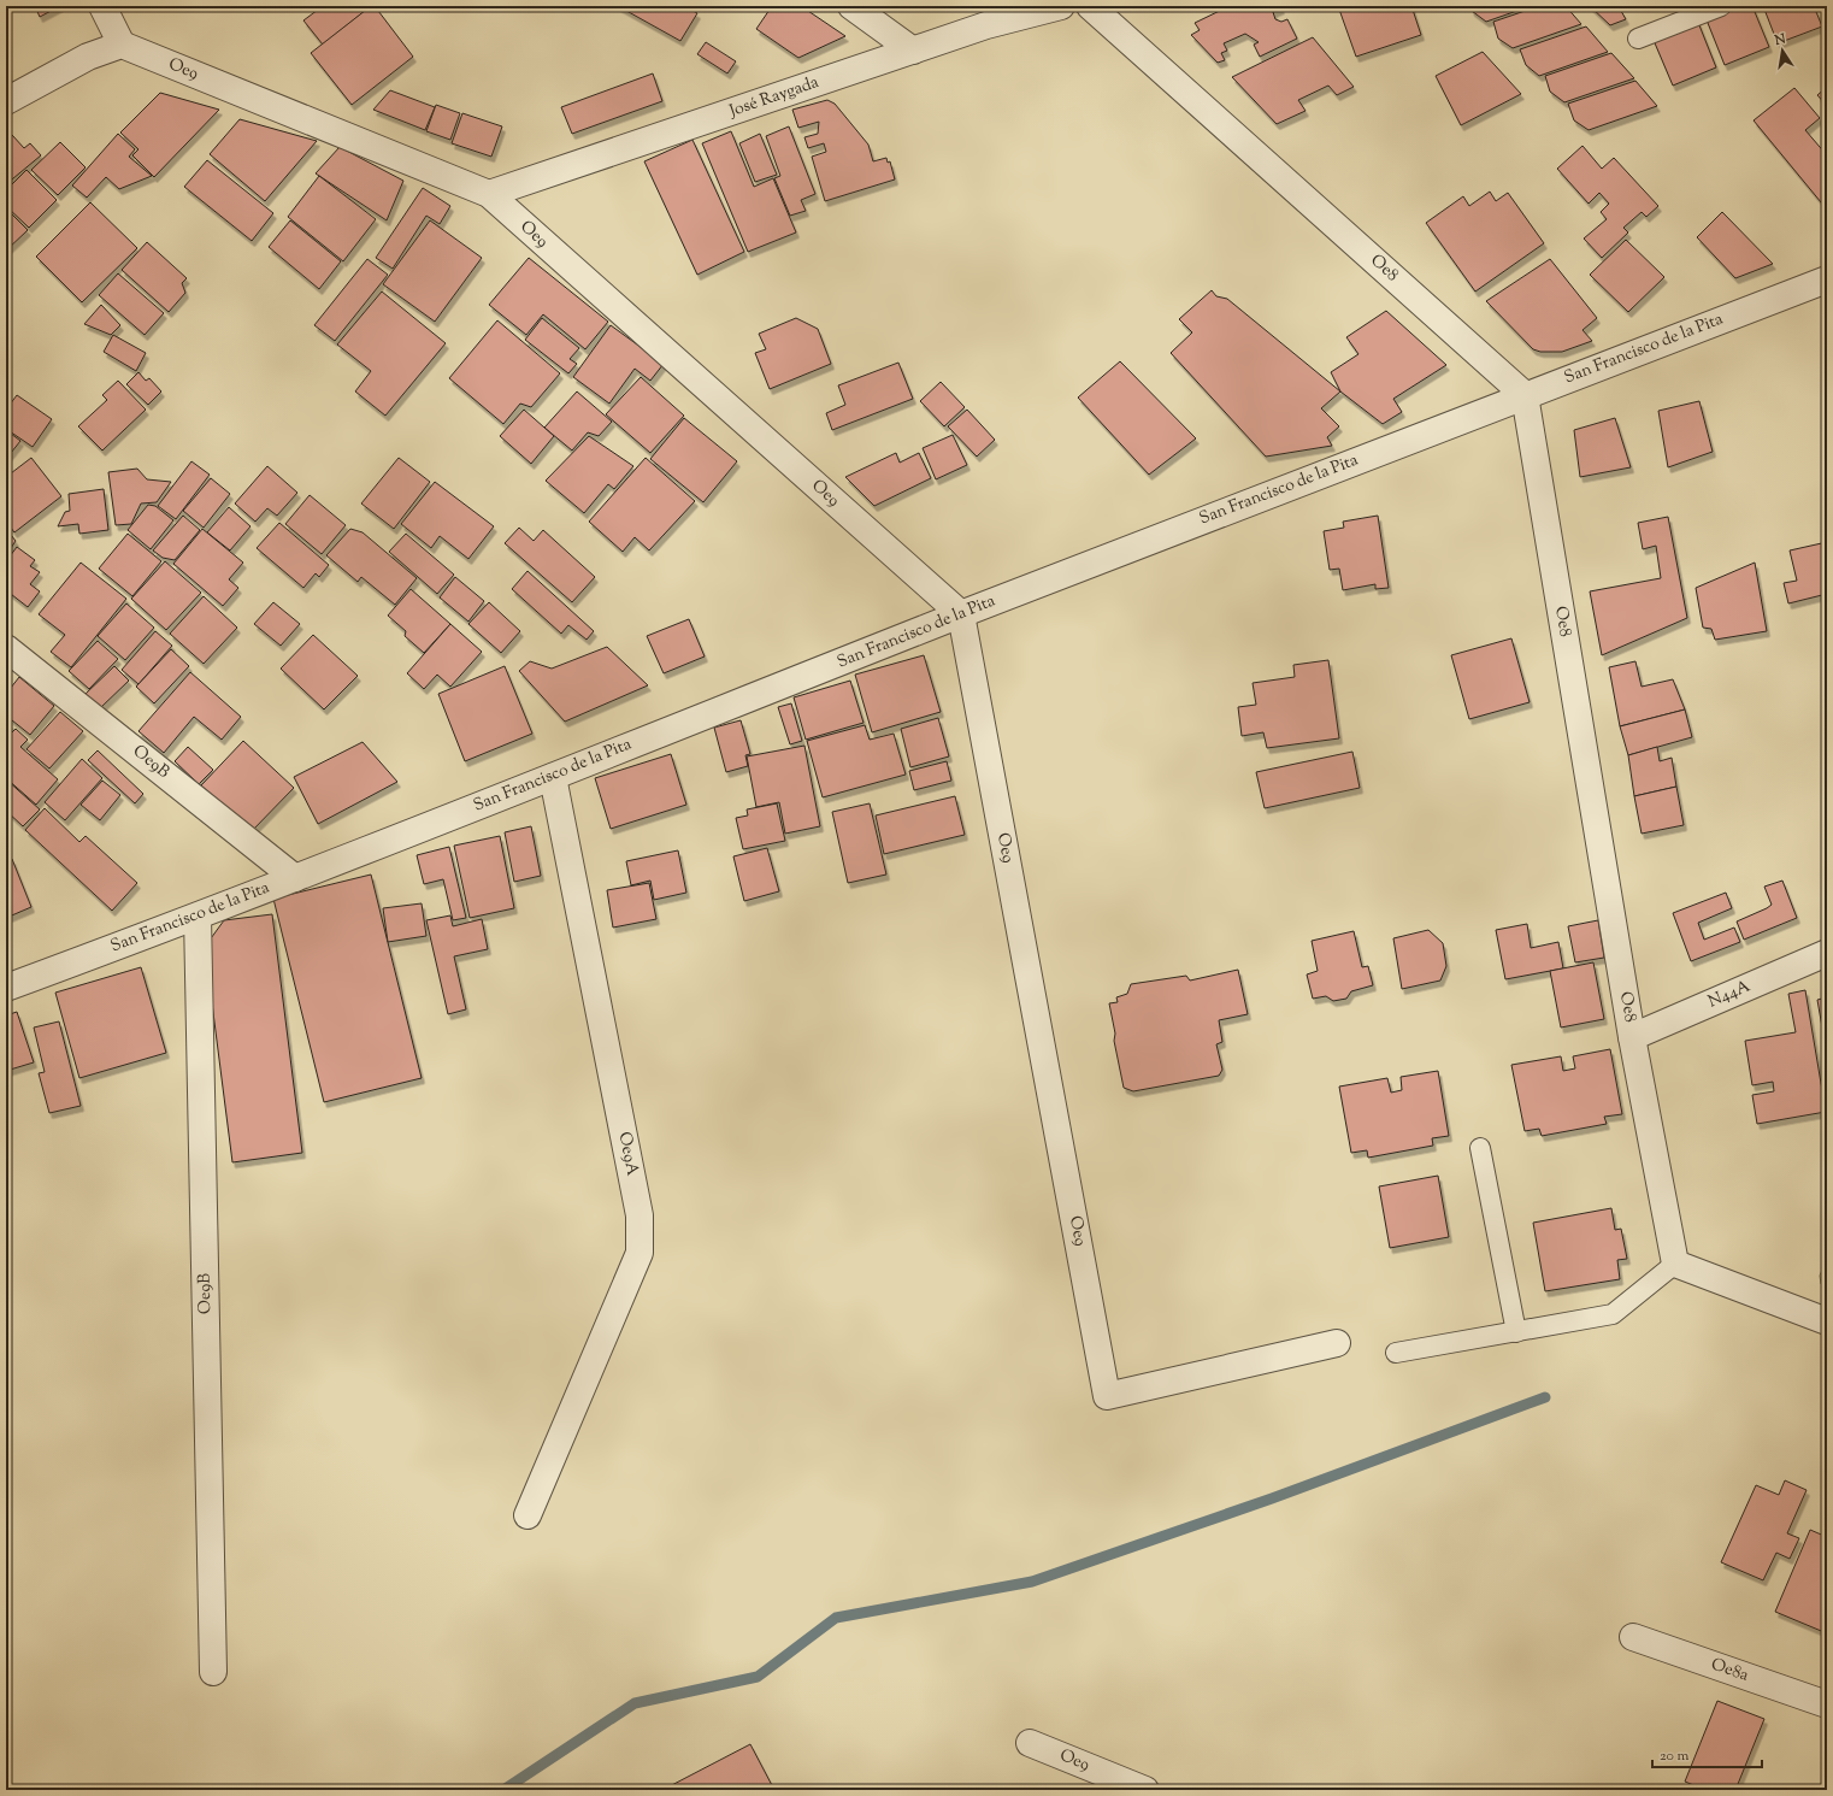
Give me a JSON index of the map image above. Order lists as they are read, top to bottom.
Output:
{
  "streets": {
    "street": [
      "Oe9",
      "José Raygada",
      "Oe8",
      "San Francisco de la Pita",
      "Oe9B",
      "N44A",
      "Oe9A",
      "Oe8a"
    ]
  },
  "crossings": [
    ["Oe9", "José Raygada"],
    ["Oe9", "San Francisco de la Pita"],
    ["Oe8", "San Francisco de la Pita"],
    ["Oe8", "N44A"],
    ["San Francisco de la Pita", "Oe9B"],
    ["San Francisco de la Pita", "Oe9A"]
  ],
  "scale_bar": "20 m",
  "north": "top"
}
